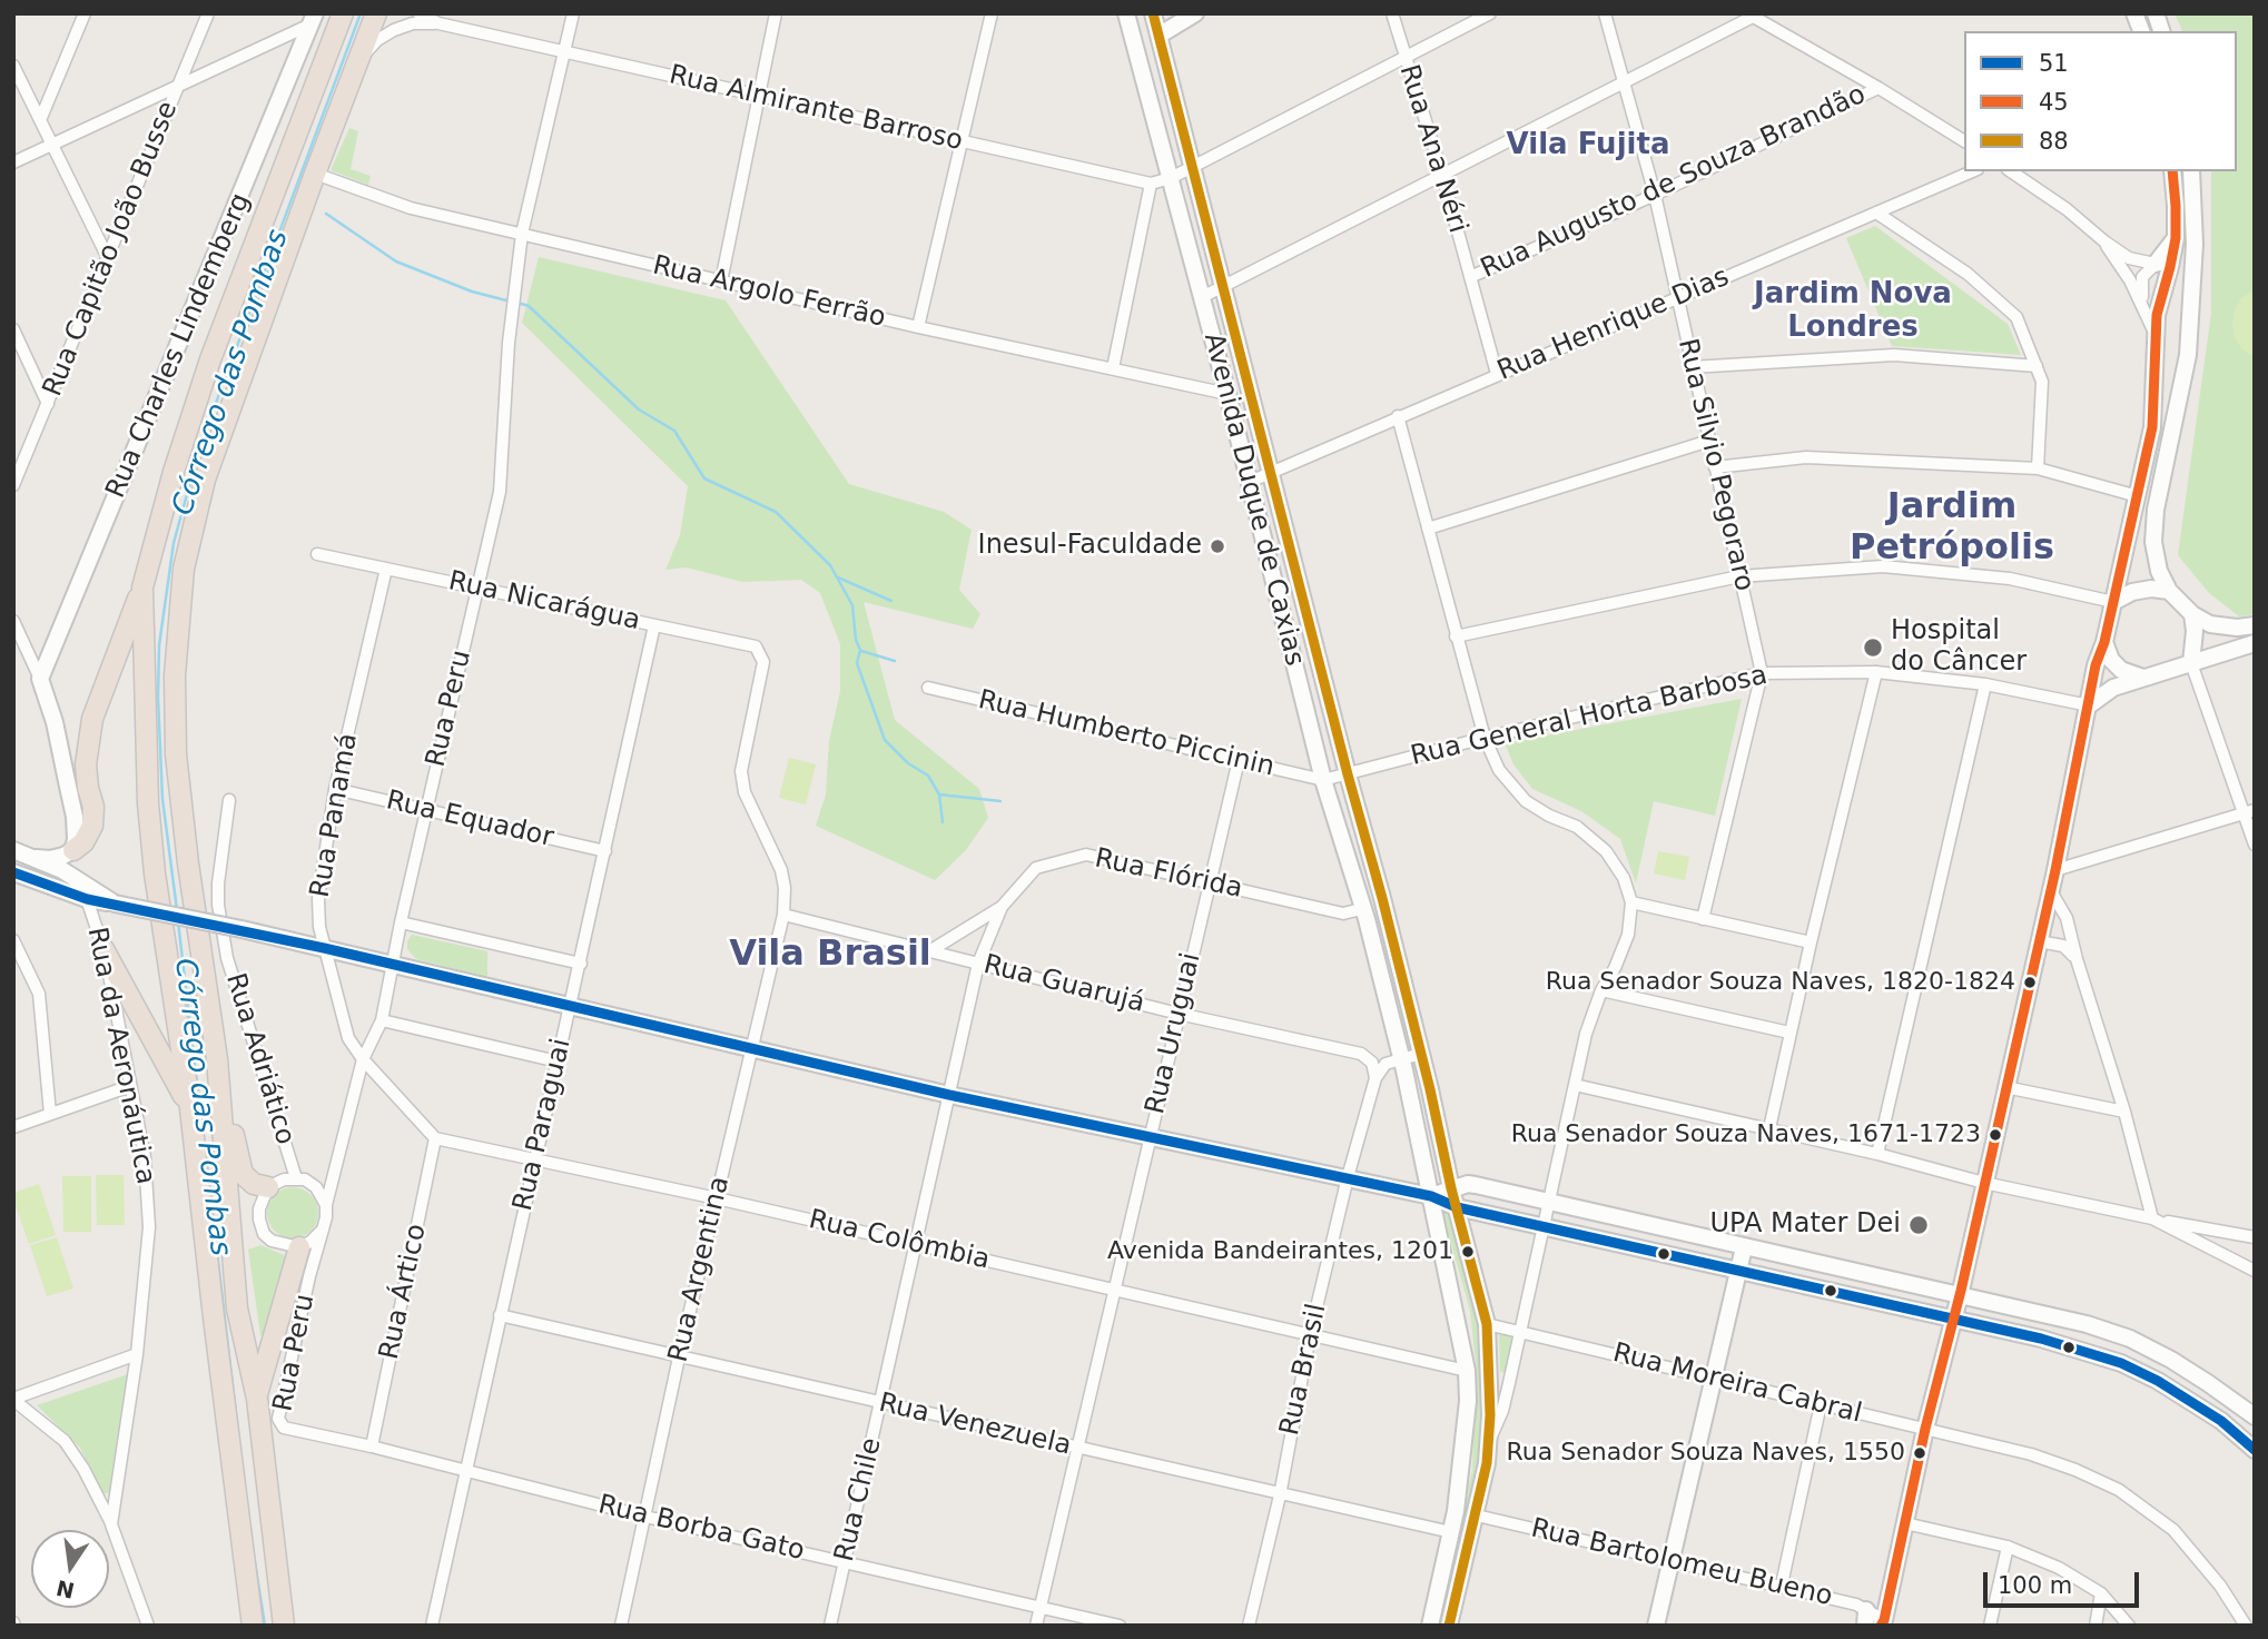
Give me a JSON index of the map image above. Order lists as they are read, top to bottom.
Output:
{
  "streets": {
    "main road": ["Rua Charles Lindemberg", "Avenida Duque de Caxias"],
    "street": [
      "Rua Almirante Barroso",
      "Rua Ana Néri",
      "Rua Augusto de Souza Brandão",
      "Rua Capitão João Busse",
      "Rua Argolo Ferrão",
      "Rua Henrique Dias",
      "Rua Silvio Pegoraro",
      "Rua Nicarágua",
      "Rua Peru",
      "Rua General Horta Barbosa",
      "Rua Humberto Piccinin",
      "Rua Panamá",
      "Rua Equador",
      "Rua Flórida",
      "Rua Guarujá",
      "Rua Uruguai",
      "Rua da Aeronáutica",
      "Rua Adriático",
      "Rua Paraguai",
      "Rua Colômbia",
      "Rua Argentina",
      "Rua Ártico",
      "Rua Brasil",
      "Rua Moreira Cabral",
      "Rua Venezuela",
      "Rua Chile",
      "Rua Borba Gato",
      "Rua Bartolomeu Bueno"
    ]
  },
  "crossings": [
    ["Rua Almirante Barroso", "Rua Ana Néri"],
    ["Rua Almirante Barroso", "Avenida Duque de Caxias"],
    ["Rua Almirante Barroso", "Rua Peru"],
    ["Rua Ana Néri", "Rua Augusto de Souza Brandão"],
    ["Rua Ana Néri", "Rua Henrique Dias"],
    ["Rua Augusto de Souza Brandão", "Rua Silvio Pegoraro"],
    ["Rua Argolo Ferrão", "Avenida Duque de Caxias"],
    ["Rua Argolo Ferrão", "Rua Peru"],
    ["Rua Henrique Dias", "Rua Silvio Pegoraro"],
    ["Rua Henrique Dias", "Avenida Duque de Caxias"],
    ["Rua Silvio Pegoraro", "Rua General Horta Barbosa"],
    ["Avenida Duque de Caxias", "Rua General Horta Barbosa"],
    ["Avenida Duque de Caxias", "Rua Humberto Piccinin"],
    ["Avenida Duque de Caxias", "Rua Flórida"],
    ["Avenida Duque de Caxias", "Rua Colômbia"],
    ["Avenida Duque de Caxias", "Rua Moreira Cabral"],
    ["Avenida Duque de Caxias", "Rua Venezuela"],
    ["Avenida Duque de Caxias", "Rua Bartolomeu Bueno"],
    ["Rua Nicarágua", "Rua Peru"],
    ["Rua Nicarágua", "Rua Panamá"],
    ["Rua Nicarágua", "Rua Paraguai"],
    ["Rua Nicarágua", "Rua Argentina"],
    ["Rua Peru", "Rua Panamá"],
    ["Rua Peru", "Rua Equador"],
    ["Rua Peru", "Rua Adriático"],
    ["Rua Peru", "Rua Borba Gato"],
    ["Rua General Horta Barbosa", "Rua Humberto Piccinin"],
    ["Rua Humberto Piccinin", "Rua Uruguai"],
    ["Rua Panamá", "Rua Equador"],
    ["Rua Equador", "Rua Paraguai"],
    ["Rua Flórida", "Rua Guarujá"],
    ["Rua Flórida", "Rua Uruguai"],
    ["Rua Flórida", "Rua Chile"],
    ["Rua Guarujá", "Rua Uruguai"],
    ["Rua Guarujá", "Rua Argentina"],
    ["Rua Guarujá", "Rua Brasil"],
    ["Rua Guarujá", "Rua Chile"],
    ["Rua Uruguai", "Rua Colômbia"],
    ["Rua Uruguai", "Rua Venezuela"],
    ["Rua Uruguai", "Rua Borba Gato"],
    ["Rua Paraguai", "Rua Colômbia"],
    ["Rua Paraguai", "Rua Venezuela"],
    ["Rua Paraguai", "Rua Borba Gato"],
    ["Rua Colômbia", "Rua Argentina"],
    ["Rua Colômbia", "Rua Ártico"],
    ["Rua Colômbia", "Rua Brasil"],
    ["Rua Colômbia", "Rua Chile"],
    ["Rua Argentina", "Rua Venezuela"],
    ["Rua Argentina", "Rua Borba Gato"],
    ["Rua Ártico", "Rua Borba Gato"],
    ["Rua Brasil", "Rua Venezuela"],
    ["Rua Venezuela", "Rua Chile"],
    ["Rua Chile", "Rua Borba Gato"]
  ],
  "districts": [
    "Vila Fujita",
    "Jardim Nova Londres",
    "Jardim Petrópolis",
    "Vila Brasil"
  ],
  "water": ["Córrego das Pombas"],
  "places": [
    "Inesul-Faculdade",
    "Hospital do Câncer",
    "Rua Senador Souza Naves, 1820-1824",
    "Rua Senador Souza Naves, 1671-1723",
    "UPA Mater Dei",
    "Avenida Bandeirantes, 1201",
    "Rua Senador Souza Naves, 1550"
  ],
  "lines": ["transit line 88", "transit line 45", "transit line 51"],
  "legend": ["51", "45", "88"],
  "scale_bar": "100 m",
  "north": "bottom"
}
